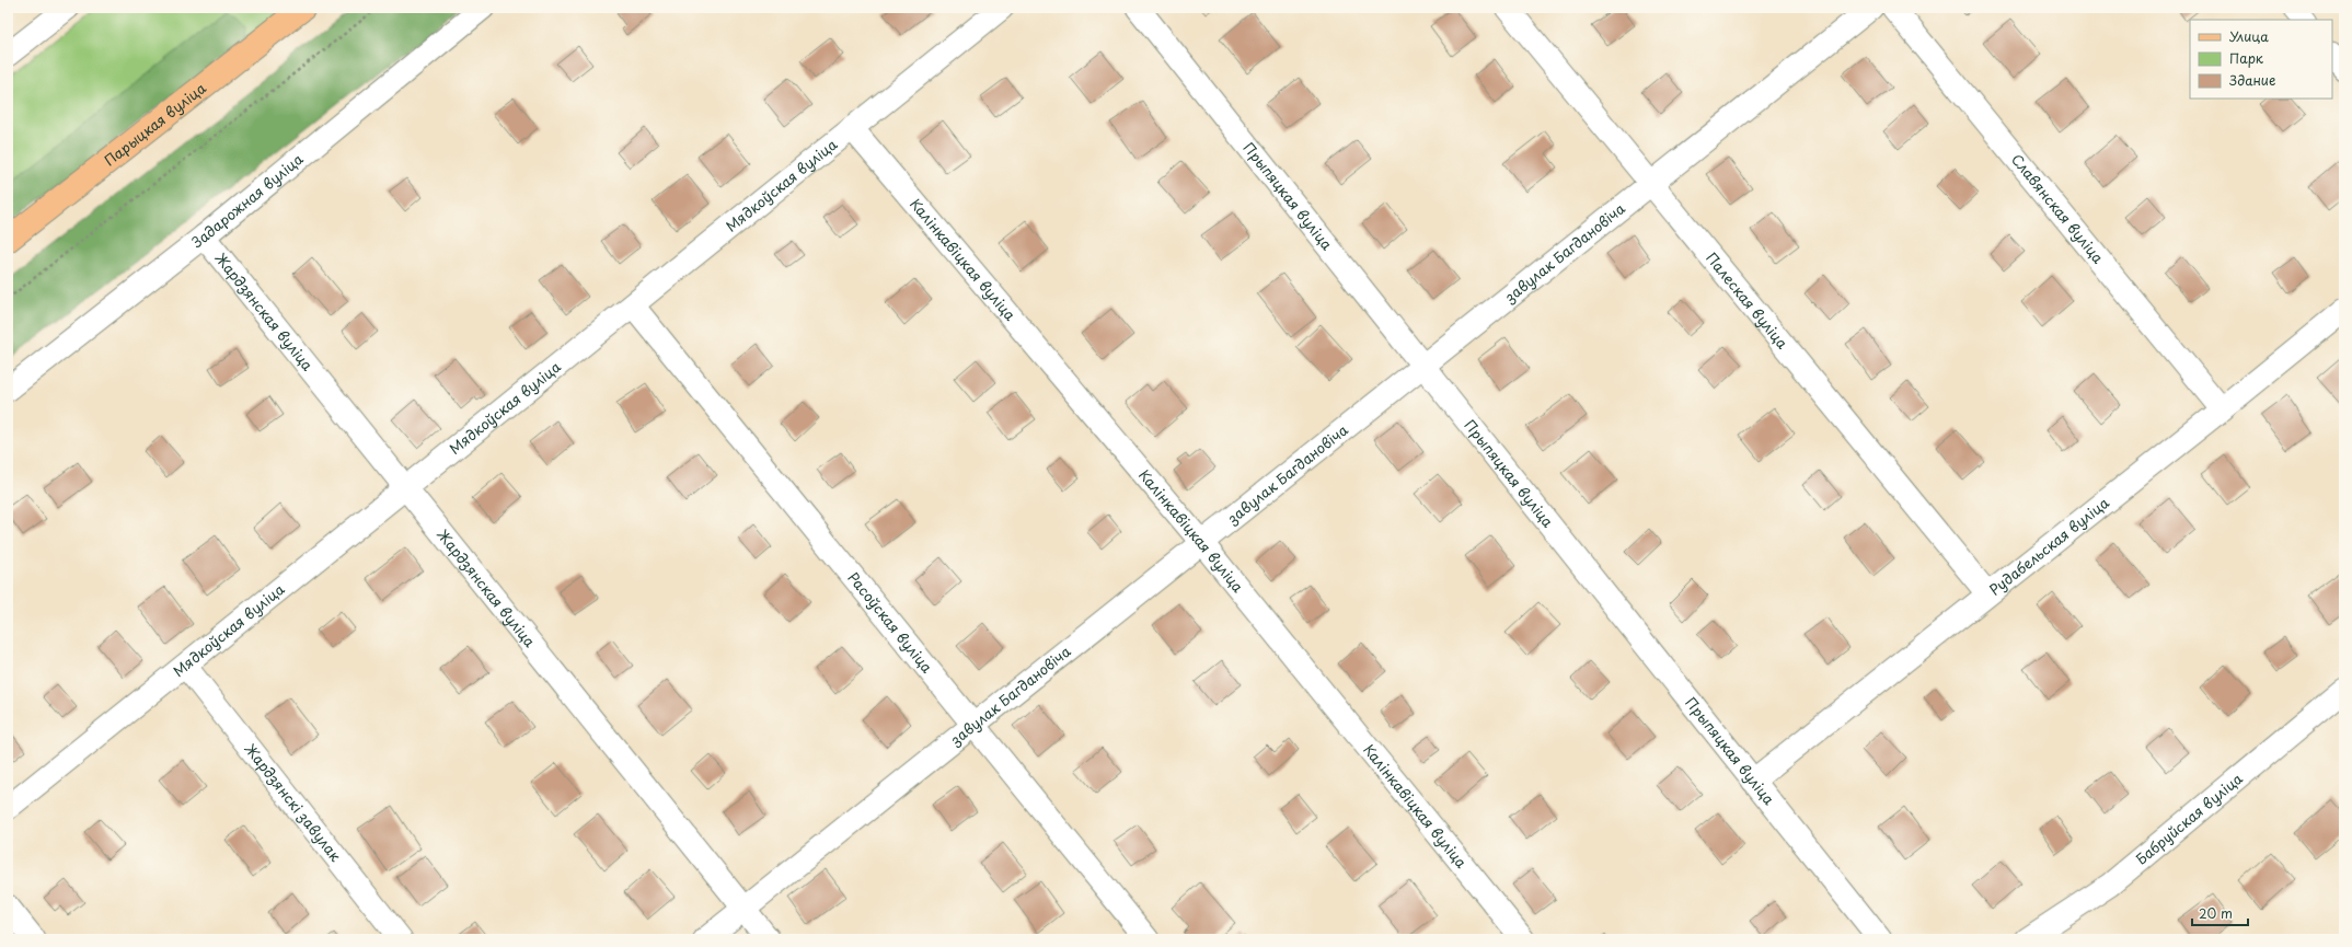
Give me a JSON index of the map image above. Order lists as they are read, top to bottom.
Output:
{
  "streets": {
    "main road": ["Парыцкая вуліца"],
    "street": [
      "Мядкоўская вуліца",
      "Прыпяцкая вуліца",
      "Задарожная вуліца",
      "Славянская вуліца",
      "завулак Багдановіча",
      "Калінкавіцкая вуліца",
      "Палеская вуліца",
      "Жардзянская вуліца",
      "Рудабельская вуліца",
      "Расоўская вуліца",
      "Жардзянскі завулак",
      "Бабруйская вуліца"
    ]
  },
  "crossings": [
    ["Мядкоўская вуліца", "Калінкавіцкая вуліца"],
    ["Мядкоўская вуліца", "Жардзянская вуліца"],
    ["Мядкоўская вуліца", "Расоўская вуліца"],
    ["Мядкоўская вуліца", "Жардзянскі завулак"],
    ["Прыпяцкая вуліца", "завулак Багдановіча"],
    ["Прыпяцкая вуліца", "Рудабельская вуліца"],
    ["Задарожная вуліца", "Жардзянская вуліца"],
    ["Славянская вуліца", "Рудабельская вуліца"],
    ["завулак Багдановіча", "Калінкавіцкая вуліца"],
    ["завулак Багдановіча", "Палеская вуліца"],
    ["завулак Багдановіча", "Жардзянская вуліца"],
    ["завулак Багдановіча", "Расоўская вуліца"],
    ["Палеская вуліца", "Рудабельская вуліца"]
  ],
  "legend": ["Улица", "Парк", "Здание"],
  "scale_bar": "20 m"
}
